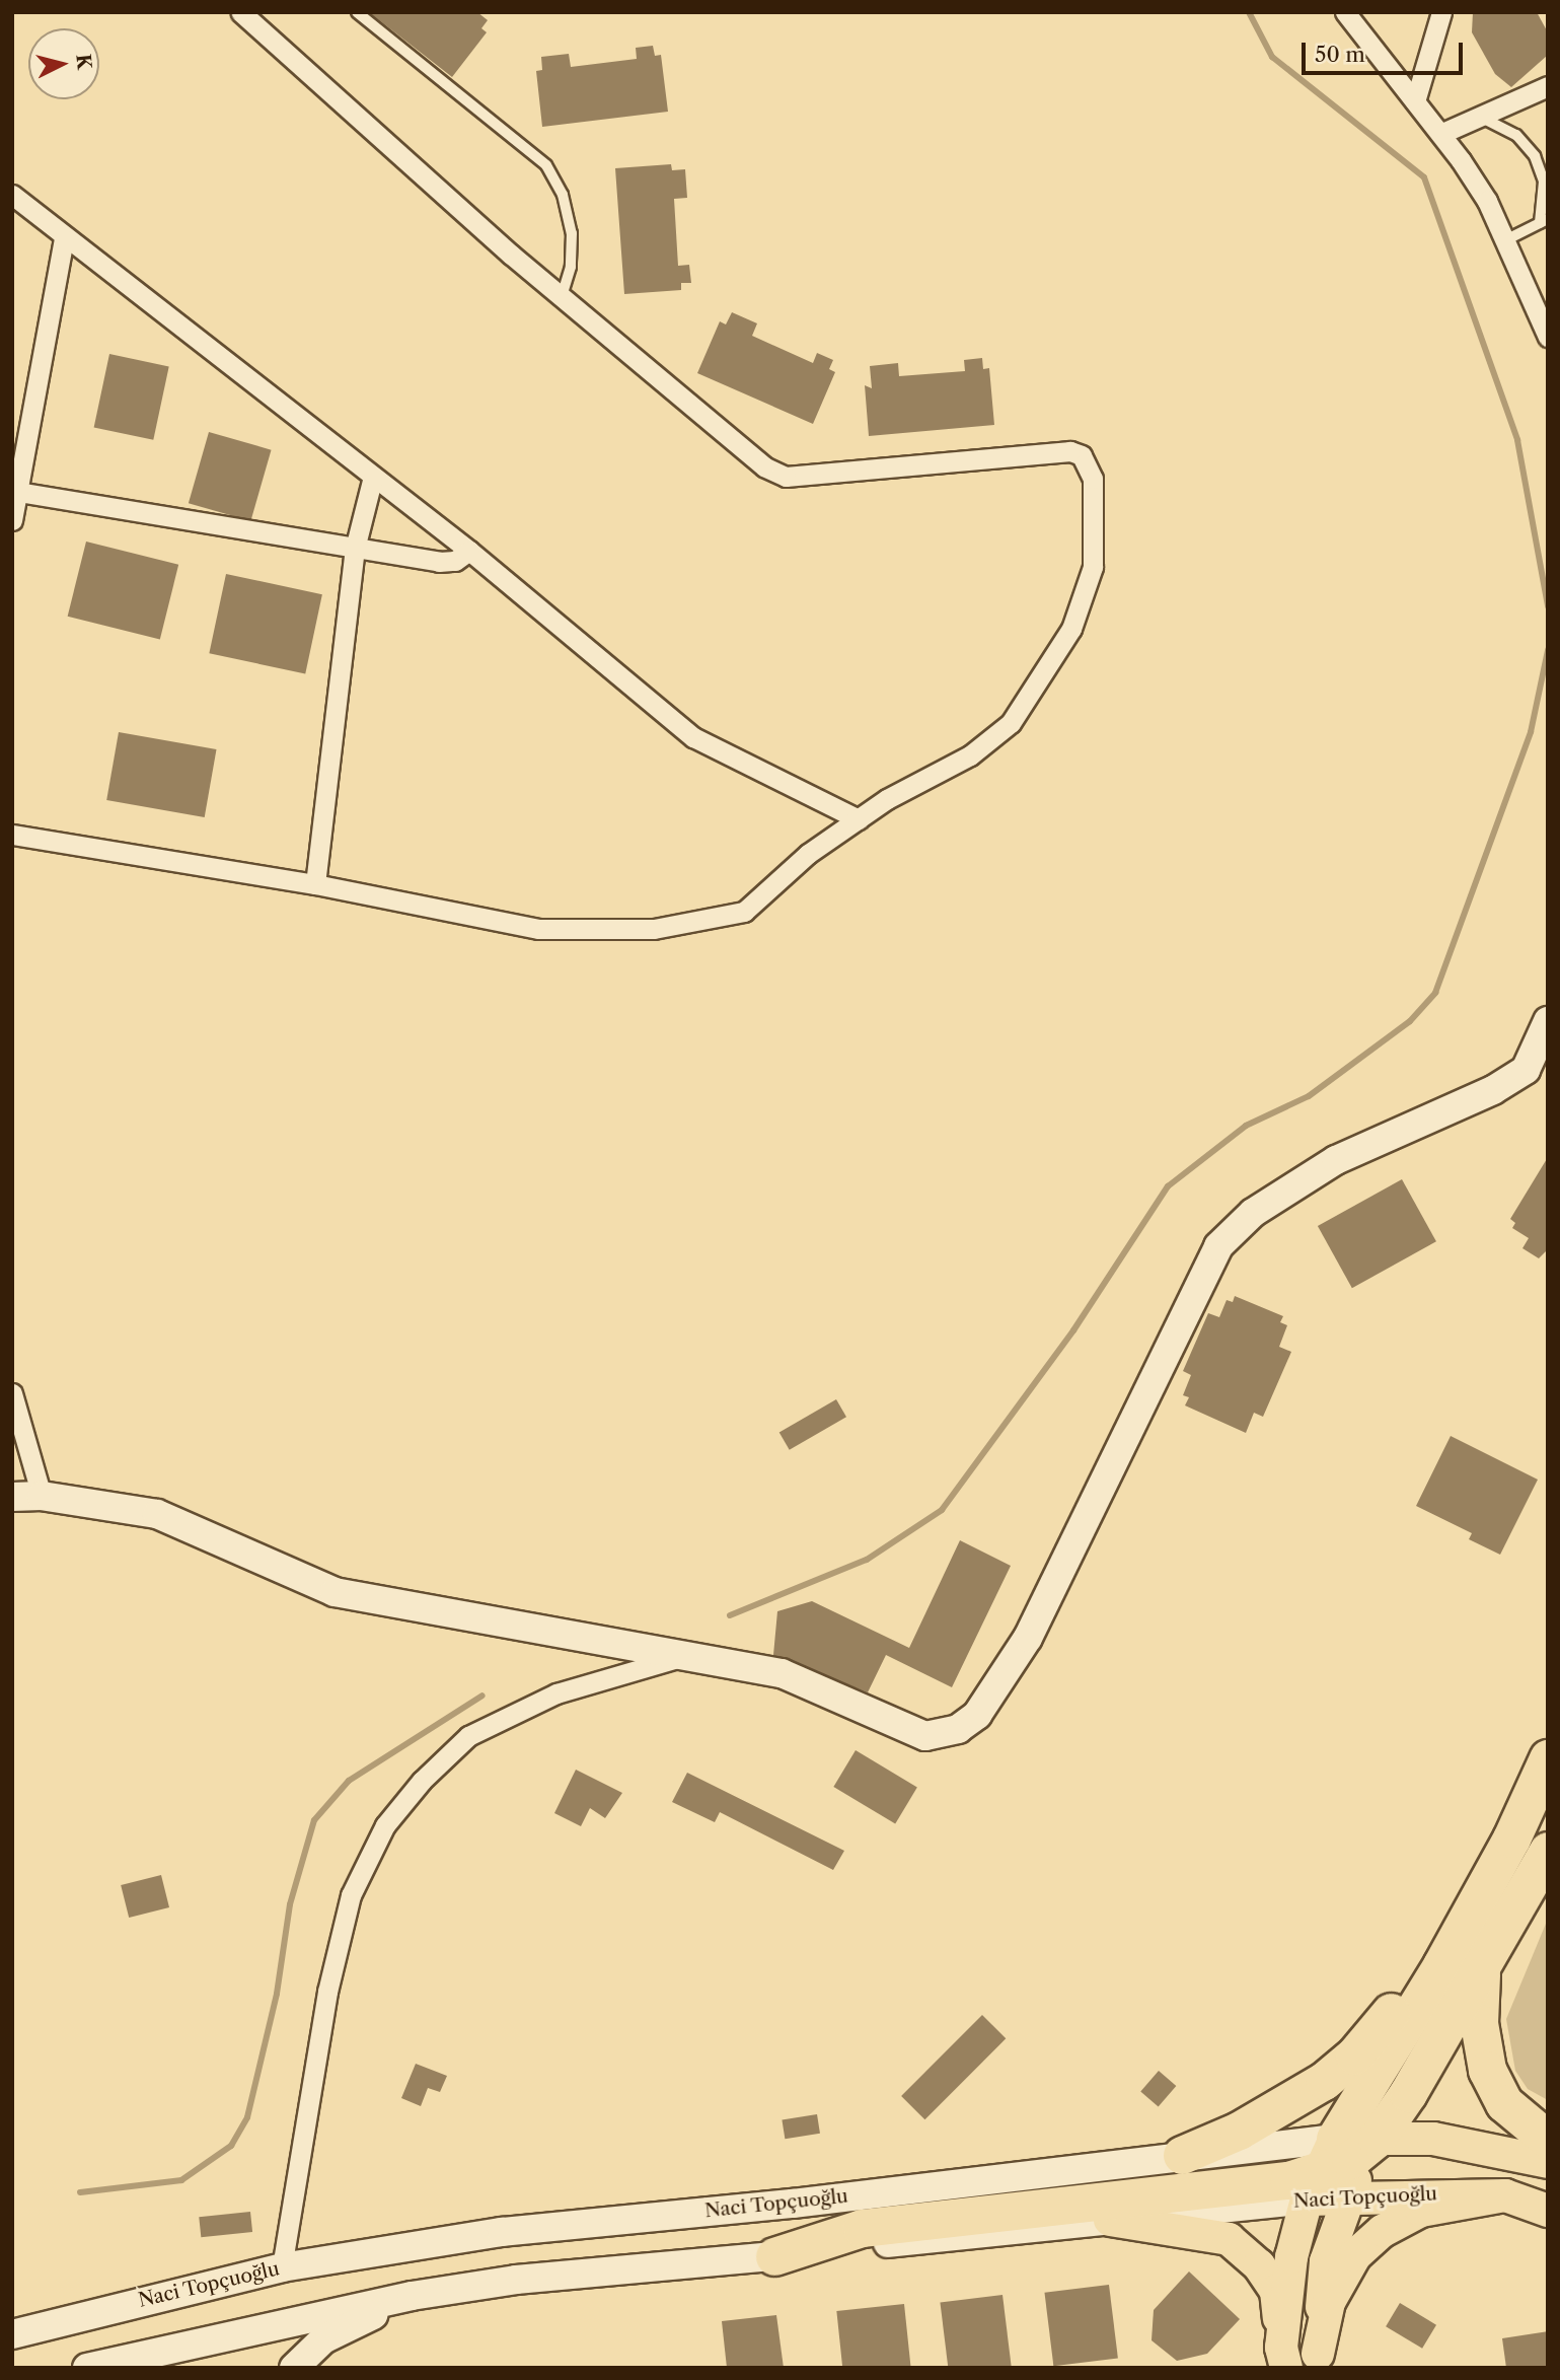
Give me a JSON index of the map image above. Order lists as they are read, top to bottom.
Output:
{
  "streets": {
    "main road": ["Naci Topçuoğlu"]
  },
  "scale_bar": "50 m",
  "north": "right"
}
